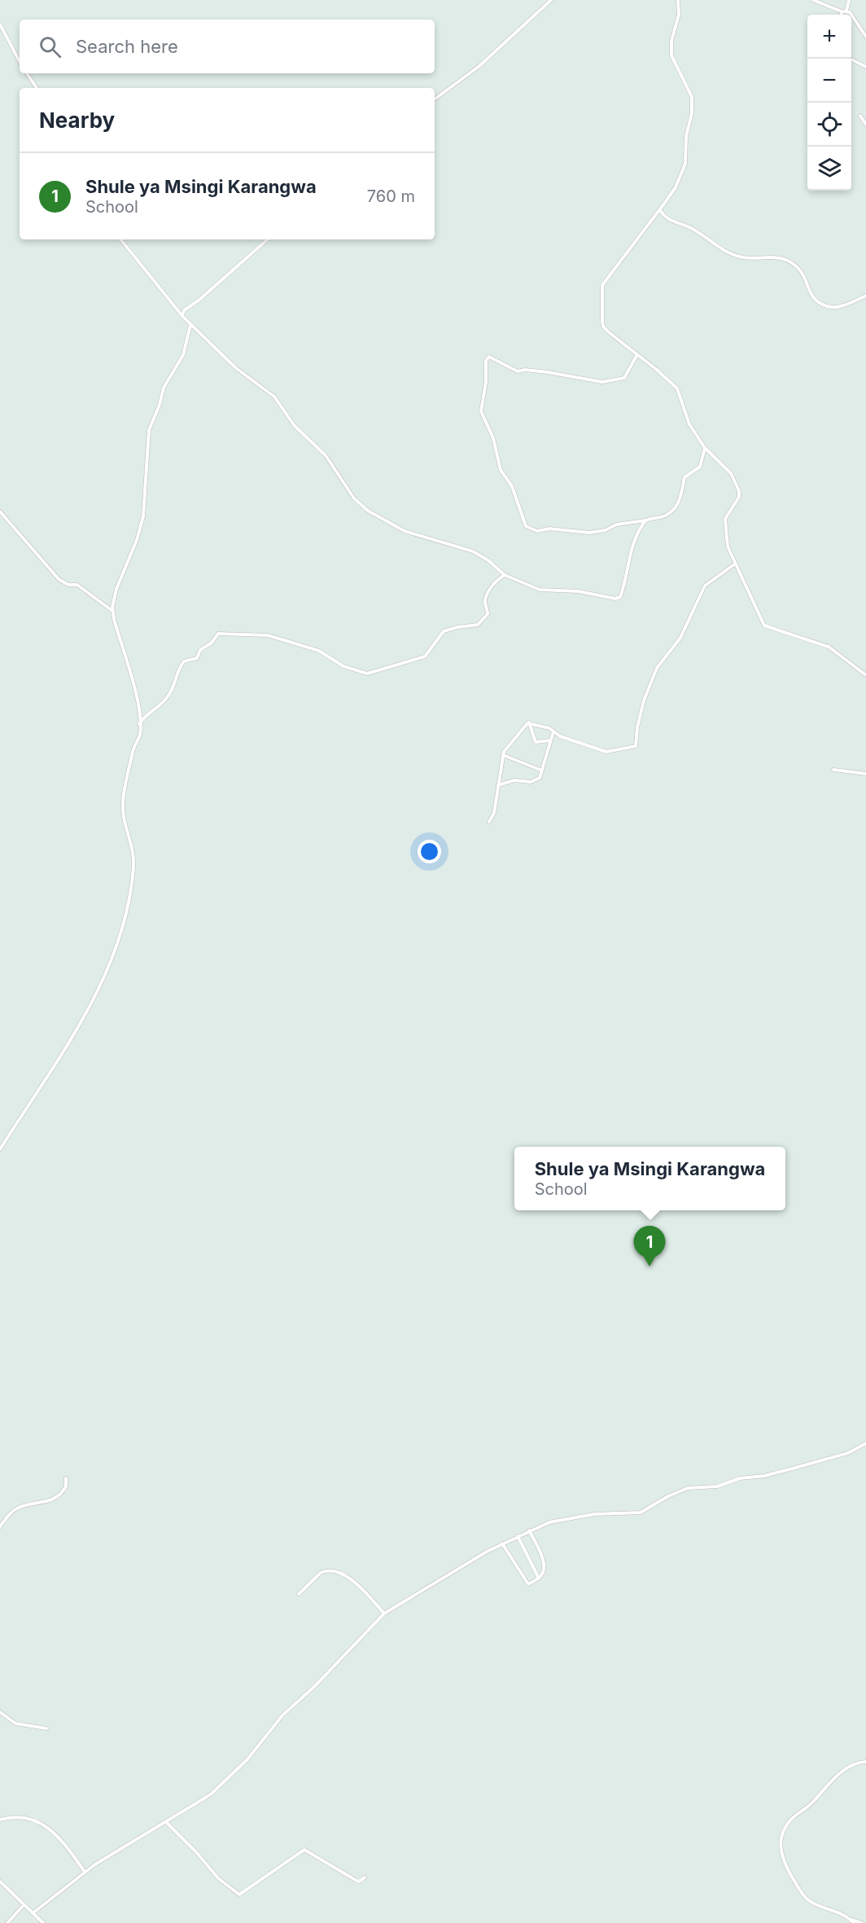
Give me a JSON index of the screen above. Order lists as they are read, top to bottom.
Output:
{
  "page": {
    "map_buttons": ["+", "−"],
    "search": "Search here",
    "heading": "Nearby",
    "list": [
      {
        "mark": "1",
        "name": "Shule ya Msingi Karangwa",
        "note": "School",
        "value": "760 m"
      }
    ],
    "popup": ["Shule ya Msingi Karangwa", "School"],
    "pins": "1"
  }
}
